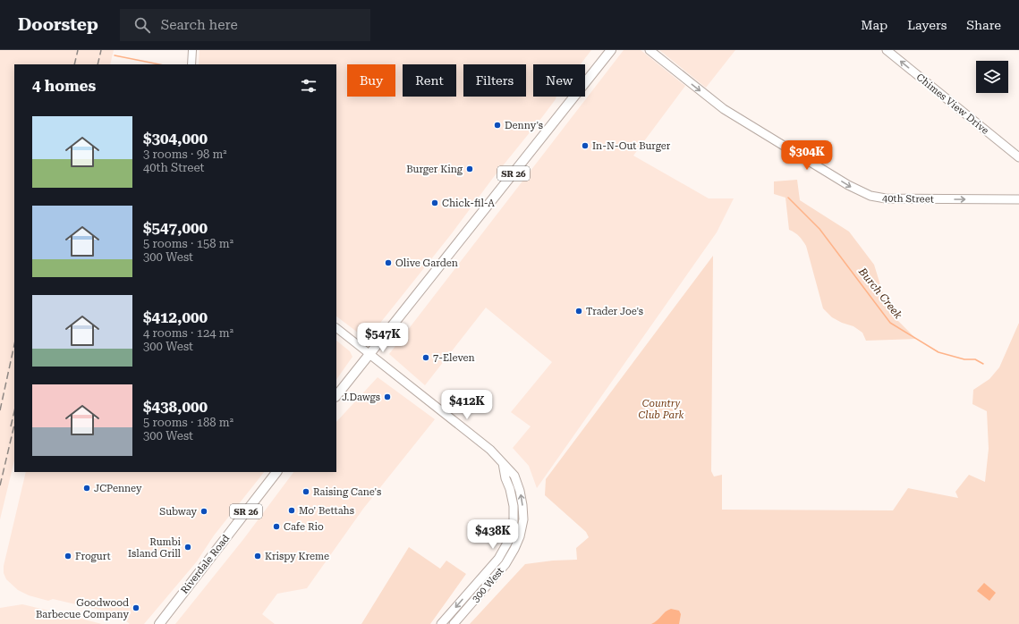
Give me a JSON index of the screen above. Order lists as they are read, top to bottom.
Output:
{
  "streets": {
    "main road": [
      "Chimes View Drive",
      "SR 26",
      "40th Street",
      "Riverdale Road",
      "300 West"
    ]
  },
  "crossings": [
    ["SR 26", "300 West"]
  ],
  "one_way": ["Chimes View Drive", "40th Street"],
  "water": ["Burch Creek"],
  "parks": ["Country Club Park"],
  "places": [
    "Denny's",
    "In-N-Out Burger",
    "Burger King",
    "Chick-fil-A",
    "Olive Garden",
    "Trader Joe's",
    "7-Eleven",
    "J.Dawgs",
    "JCPenney",
    "Raising Cane's",
    "Mo' Bettahs",
    "Subway",
    "Cafe Rio",
    "Rumbi Island Grill",
    "Frogurt",
    "Krispy Kreme",
    "Goodwood Barbecue Company"
  ],
  "page": {
    "header": "Doorstep",
    "search": "Search here",
    "nav": ["Map", "Layers", "Share"],
    "chip": [
      "Buy",
      "Rent",
      "Filters",
      "New"
    ],
    "heading": "4 homes",
    "list": [
      {
        "name": "$304,000",
        "note": "3 rooms · 98 m² · 40th Street"
      },
      {
        "name": "$547,000",
        "note": "5 rooms · 158 m² · 300 West"
      },
      {
        "name": "$412,000",
        "note": "4 rooms · 124 m² · 300 West"
      },
      {
        "name": "$438,000",
        "note": "5 rooms · 188 m² · 300 West"
      }
    ],
    "price": [
      "$304K",
      "$547K",
      "$412K",
      "$438K"
    ]
  }
}
